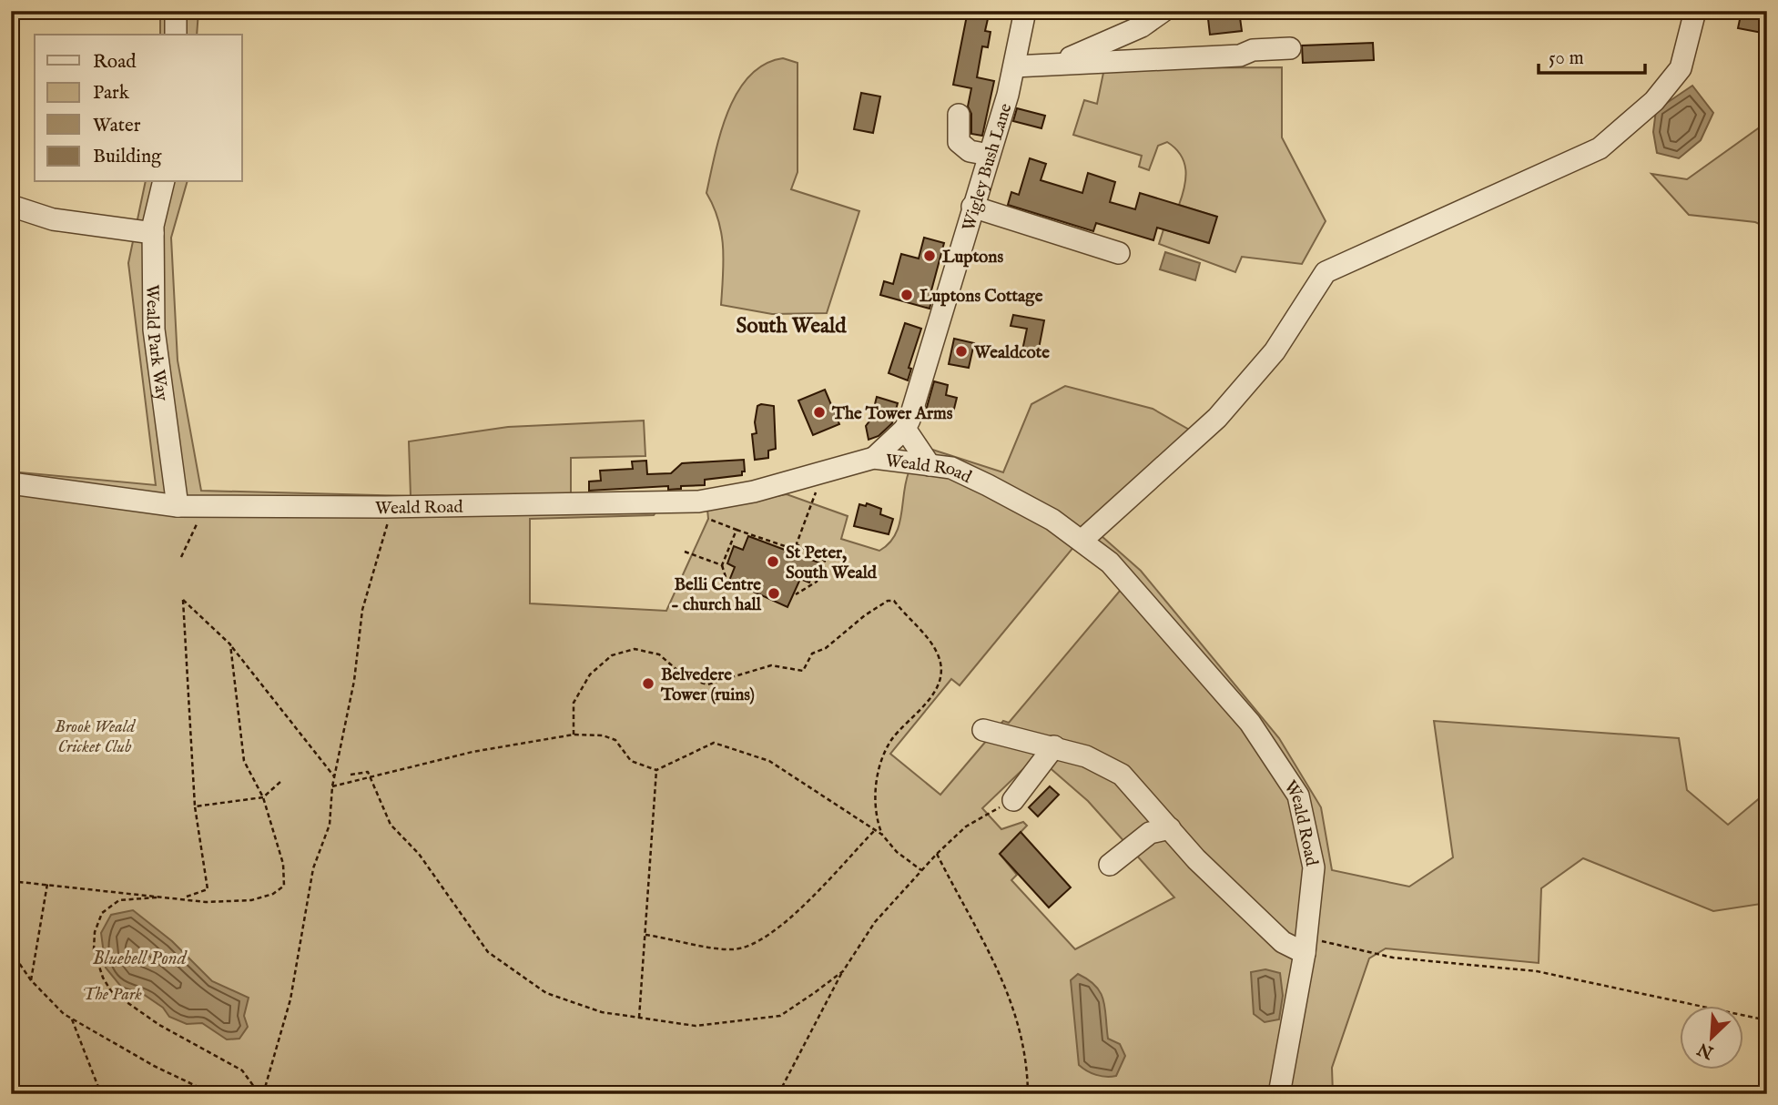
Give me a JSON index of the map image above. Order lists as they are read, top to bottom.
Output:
{
  "streets": {
    "street": ["Wigley Bush Lane", "Weald Park Way", "Weald Road"]
  },
  "crossings": [
    ["Weald Park Way", "Weald Road"]
  ],
  "districts": ["South Weald"],
  "water": ["Bluebell Pond"],
  "parks": ["Brook Weald Cricket Club", "The Park"],
  "places": [
    "Luptons",
    "Luptons Cottage",
    "Wealdcote",
    "The Tower Arms",
    "St Peter, South Weald",
    "Belli Centre - church hall",
    "Belvedere Tower (ruins)"
  ],
  "legend": [
    "Road",
    "Park",
    "Water",
    "Building"
  ],
  "scale_bar": "50 m",
  "north": "bottom left"
}
